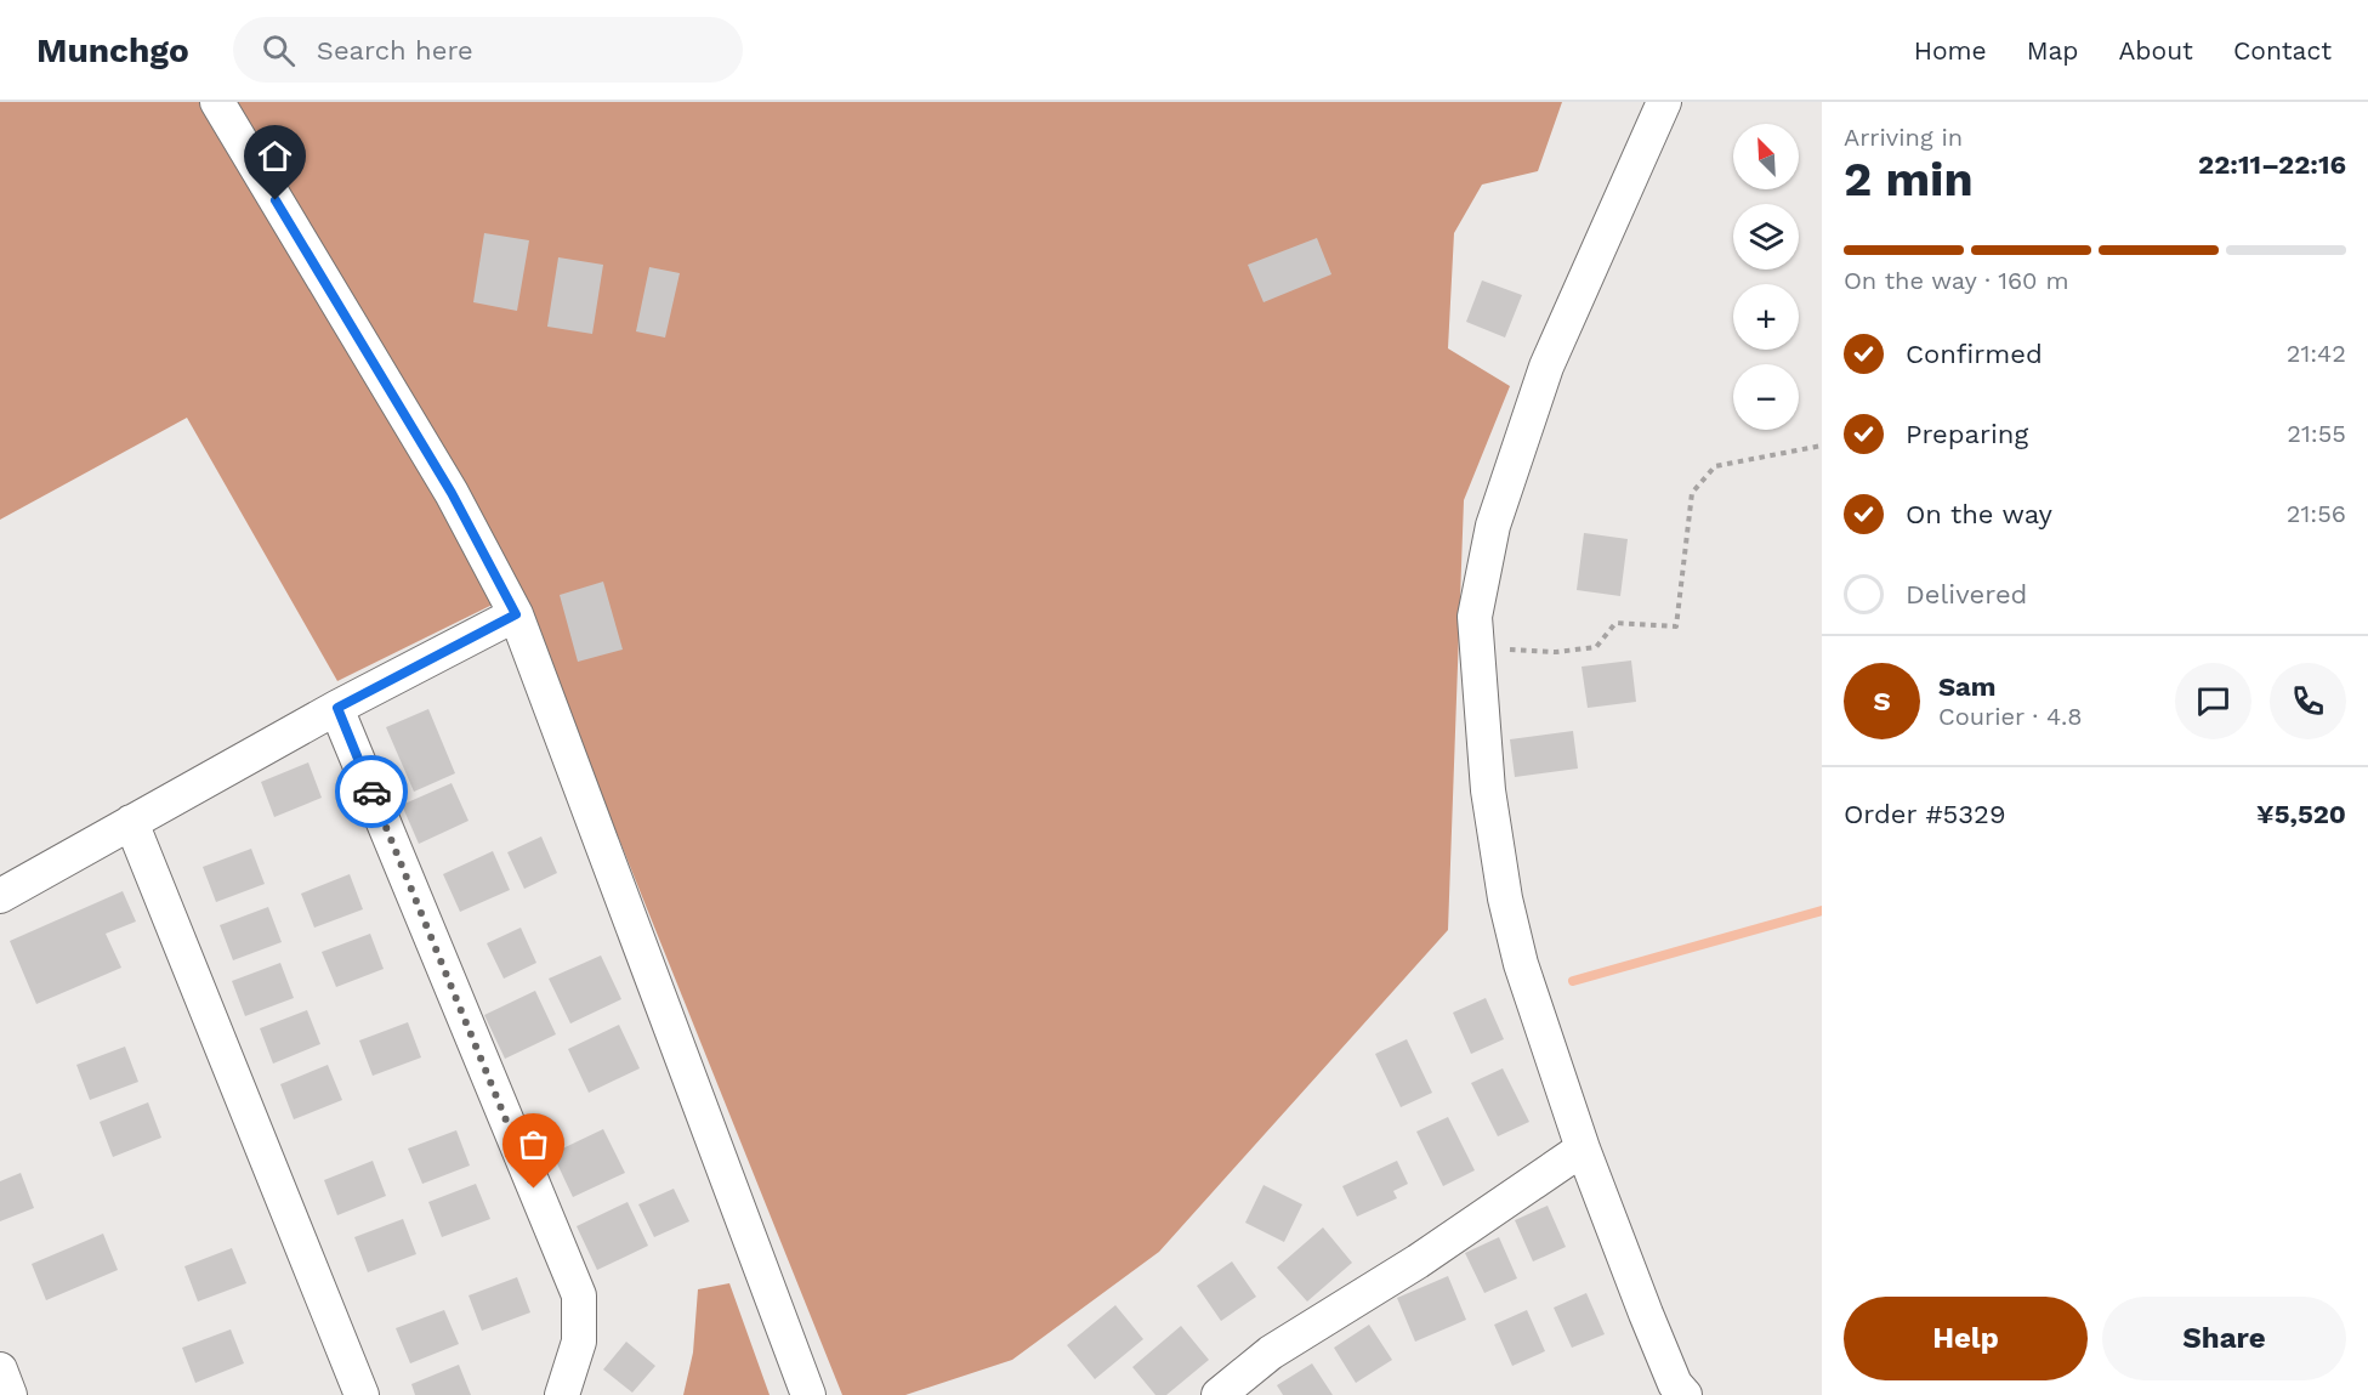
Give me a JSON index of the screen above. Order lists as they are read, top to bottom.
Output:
{
  "north": "top left",
  "page": {
    "header": "Munchgo",
    "search": "Search here",
    "nav": [
      "Home",
      "Map",
      "About",
      "Contact"
    ],
    "heading": ["2 min", "Arriving in", "22:11–22:16"],
    "panel": [
      "Sam",
      "Courier · 4.8",
      "Order #5329",
      "¥5,520"
    ],
    "map_buttons": ["+", "−"],
    "bar": "On the way · 160 m",
    "list": [
      ["Confirmed", "21:42"],
      ["Preparing", "21:55"],
      ["On the way", "21:56"],
      "Delivered"
    ],
    "round": "S",
    "buttons": ["Help", "Share"]
  }
}
